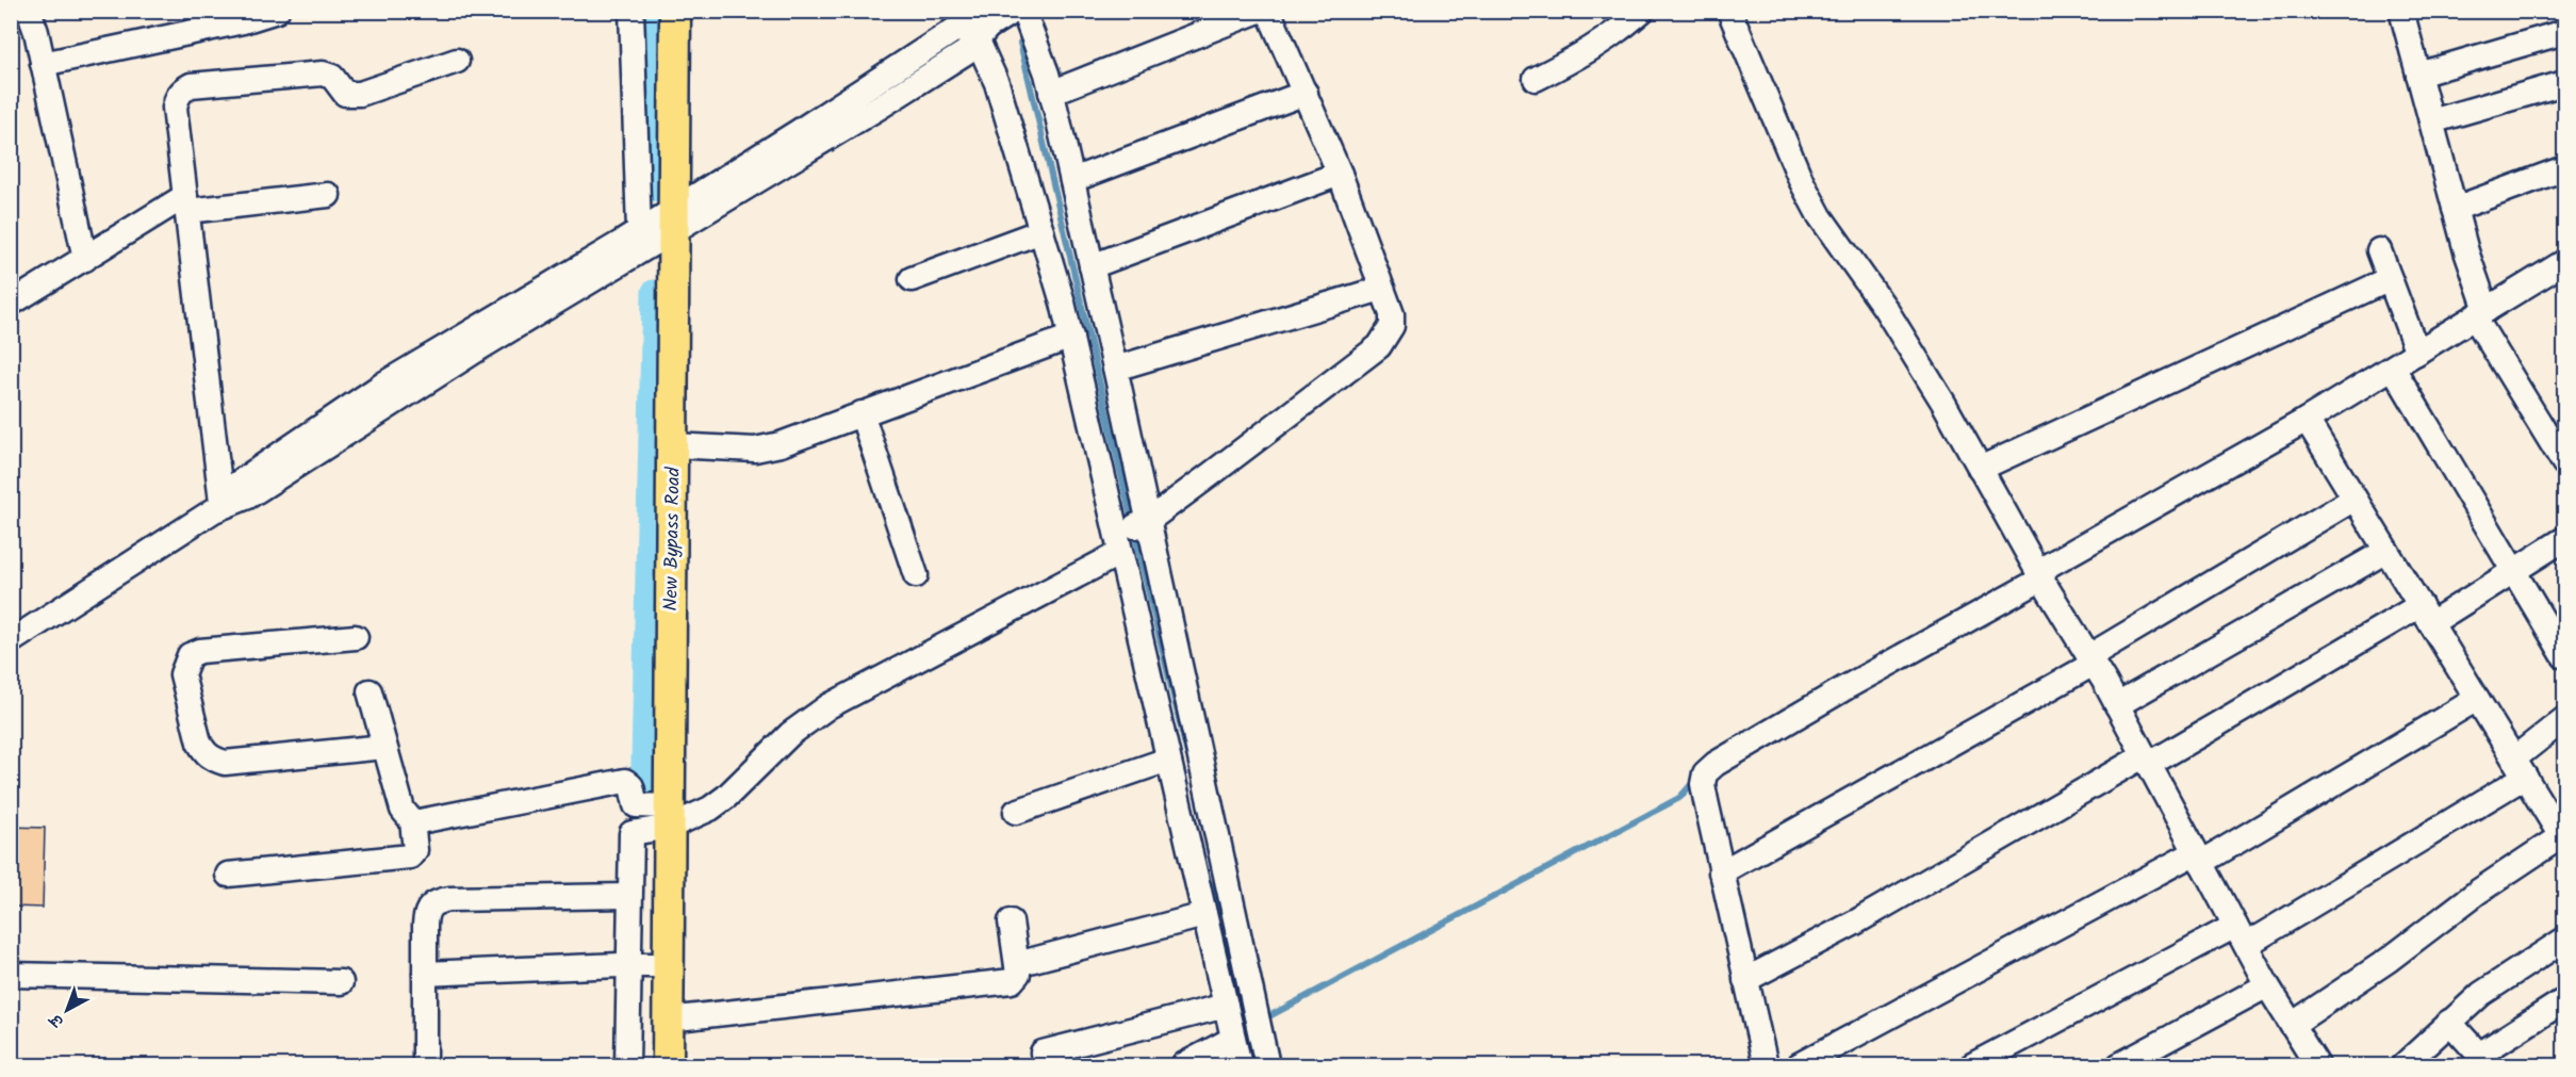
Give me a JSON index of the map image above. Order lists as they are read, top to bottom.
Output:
{
  "streets": {
    "main road": ["New Bypass Road"]
  },
  "north": "bottom left"
}
